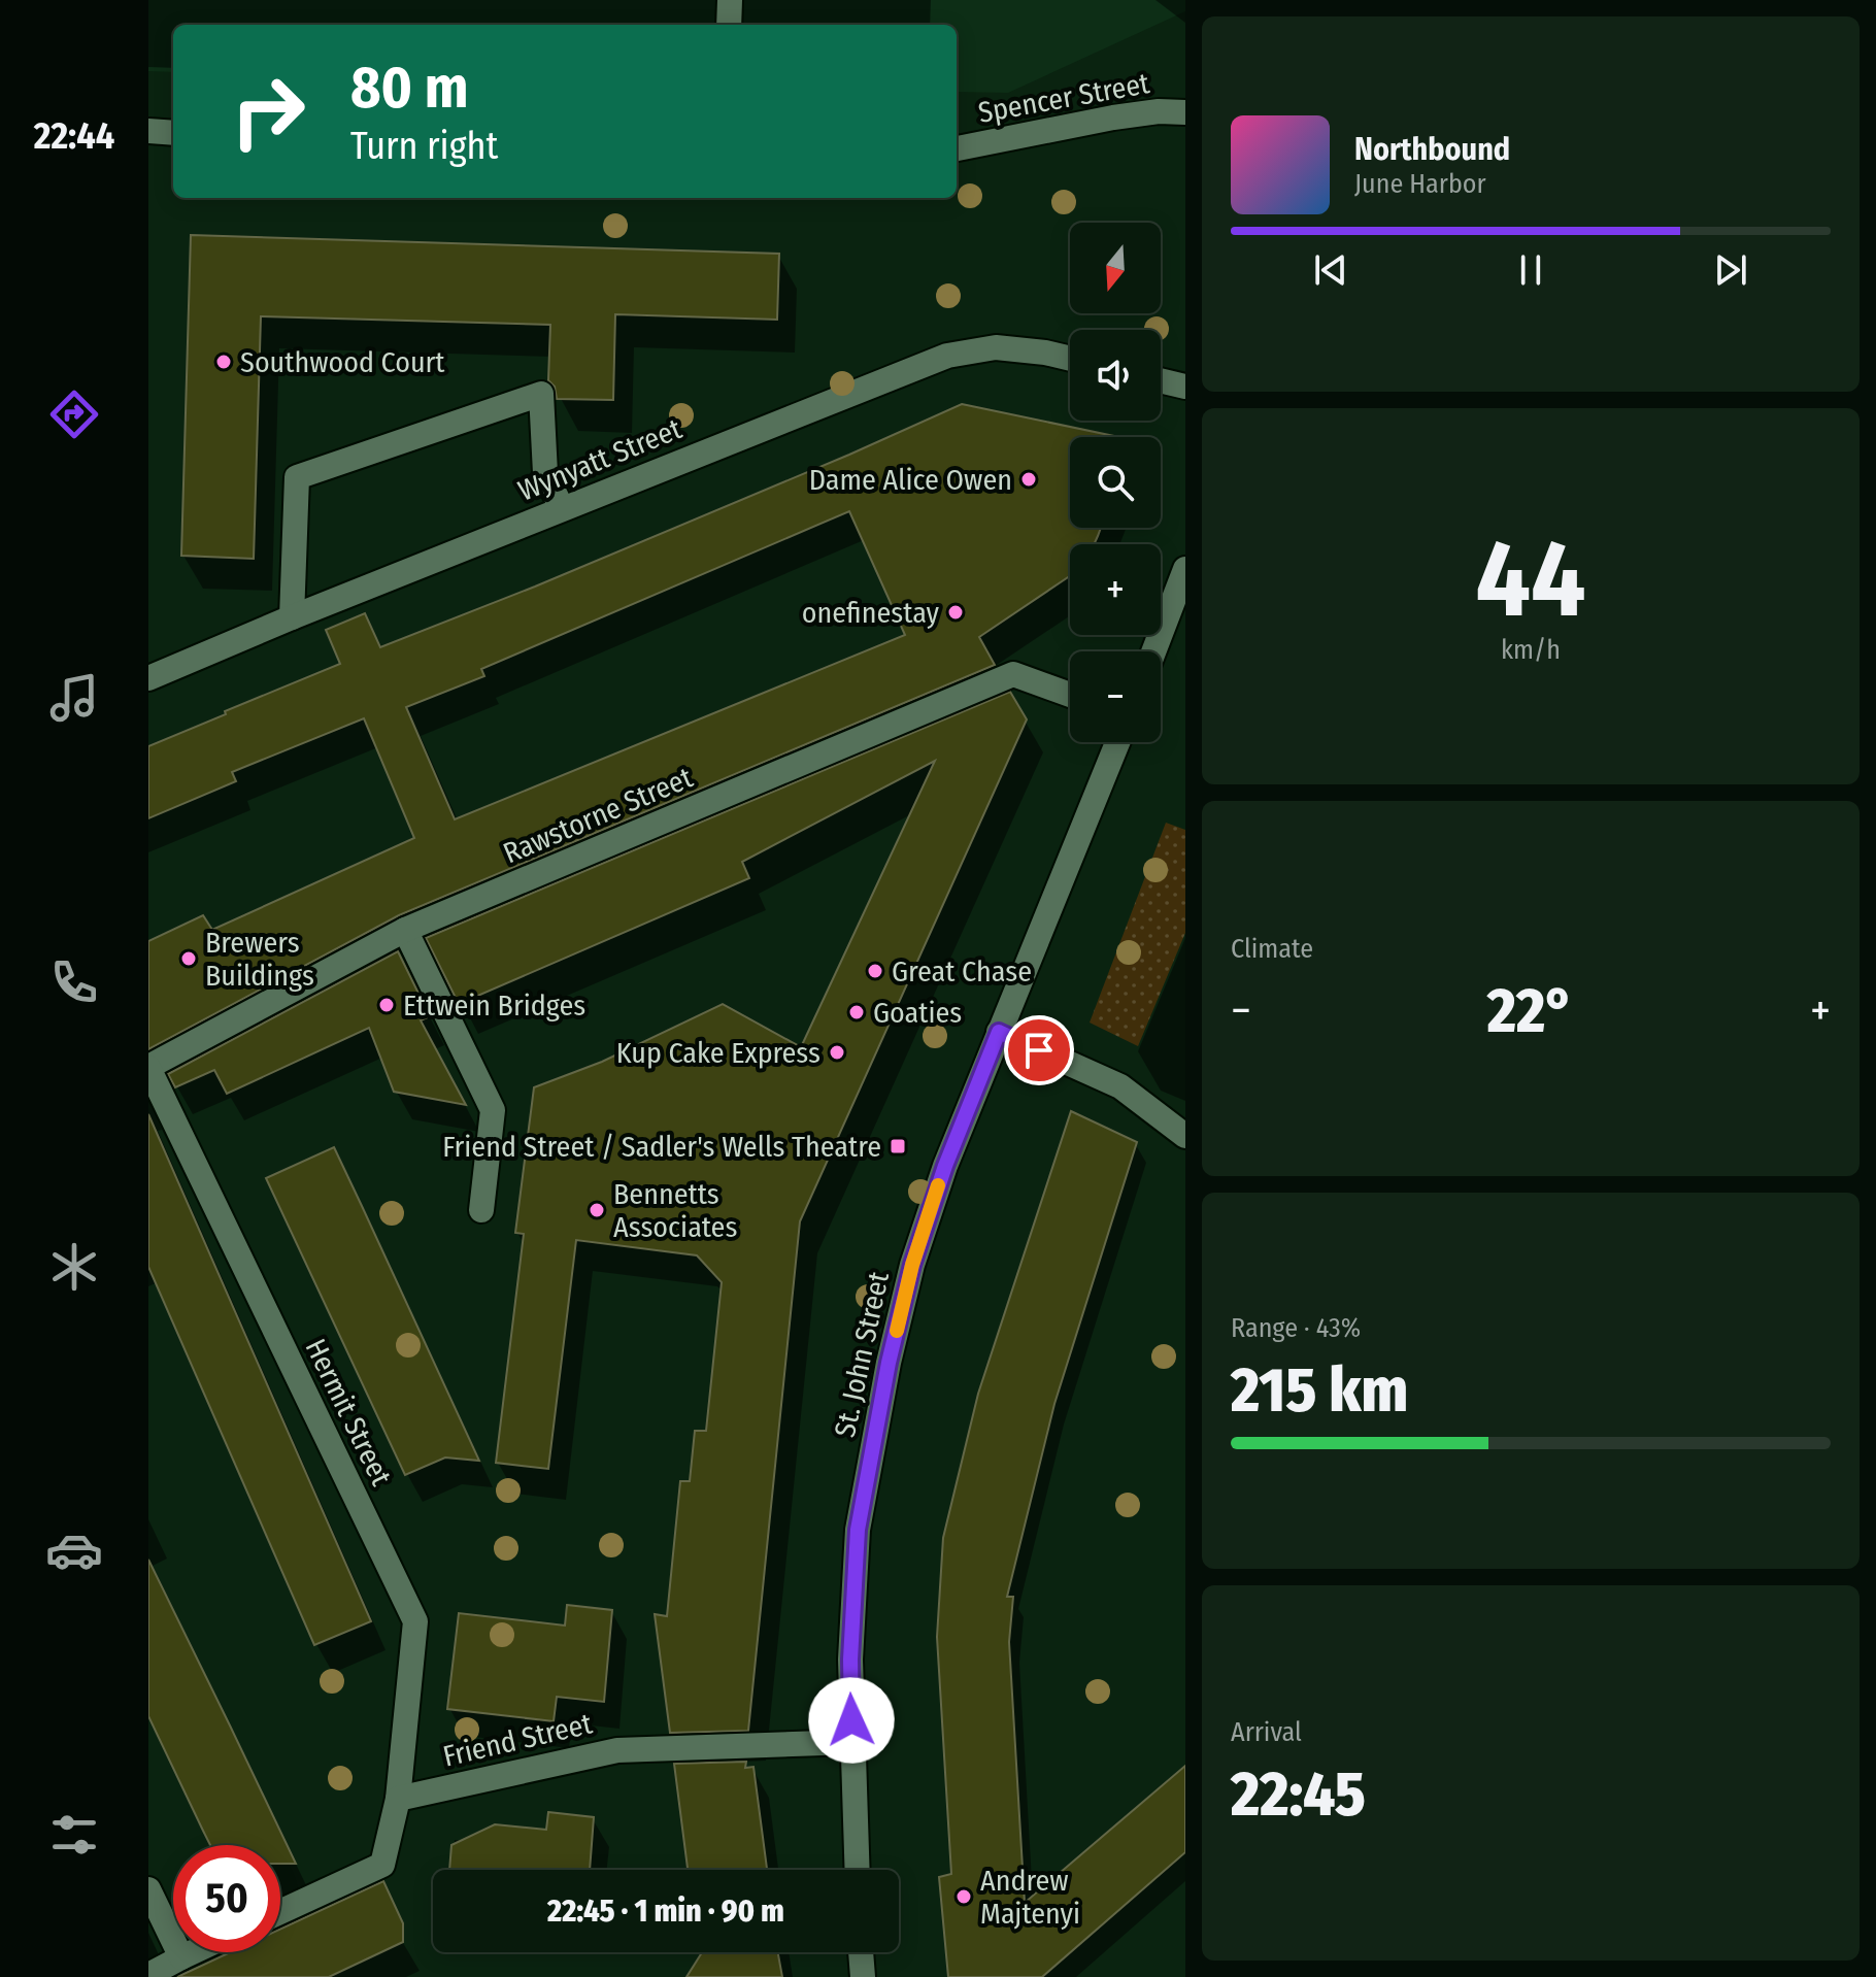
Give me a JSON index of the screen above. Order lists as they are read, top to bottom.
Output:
{
  "streets": {
    "street": [
      "Spencer Street",
      "Wynyatt Street",
      "Rawstorne Street",
      "St. John Street",
      "Hermit Street",
      "Friend Street"
    ]
  },
  "crossings": [
    ["Rawstorne Street", "Hermit Street"],
    ["St. John Street", "Friend Street"],
    ["Hermit Street", "Friend Street"]
  ],
  "places": {
    "other": [
      "Southwood Court",
      "Dame Alice Owen",
      "onefinestay",
      "Brewers Buildings",
      "Great Chase",
      "Ettwein Bridges",
      "Goaties",
      "Kup Cake Express",
      "Bennetts Associates",
      "Andrew Majtenyi"
    ],
    "transit": ["Friend Street / Sadler's Wells Theatre"]
  },
  "north": "bottom",
  "page": {
    "tabs": "22:44",
    "turn": ["80 m", "Turn right"],
    "song": ["Northbound", "June Harbor"],
    "map_buttons": ["+", "−"],
    "tile": [
      ["44", "km/h"],
      "Climate",
      ["Range · 43%", "215 km"],
      ["Arrival", "22:45"]
    ],
    "heat": ["−", "22°", "+"],
    "limit": "50",
    "trip": "22:45 · 1 min · 90 m"
  }
}
